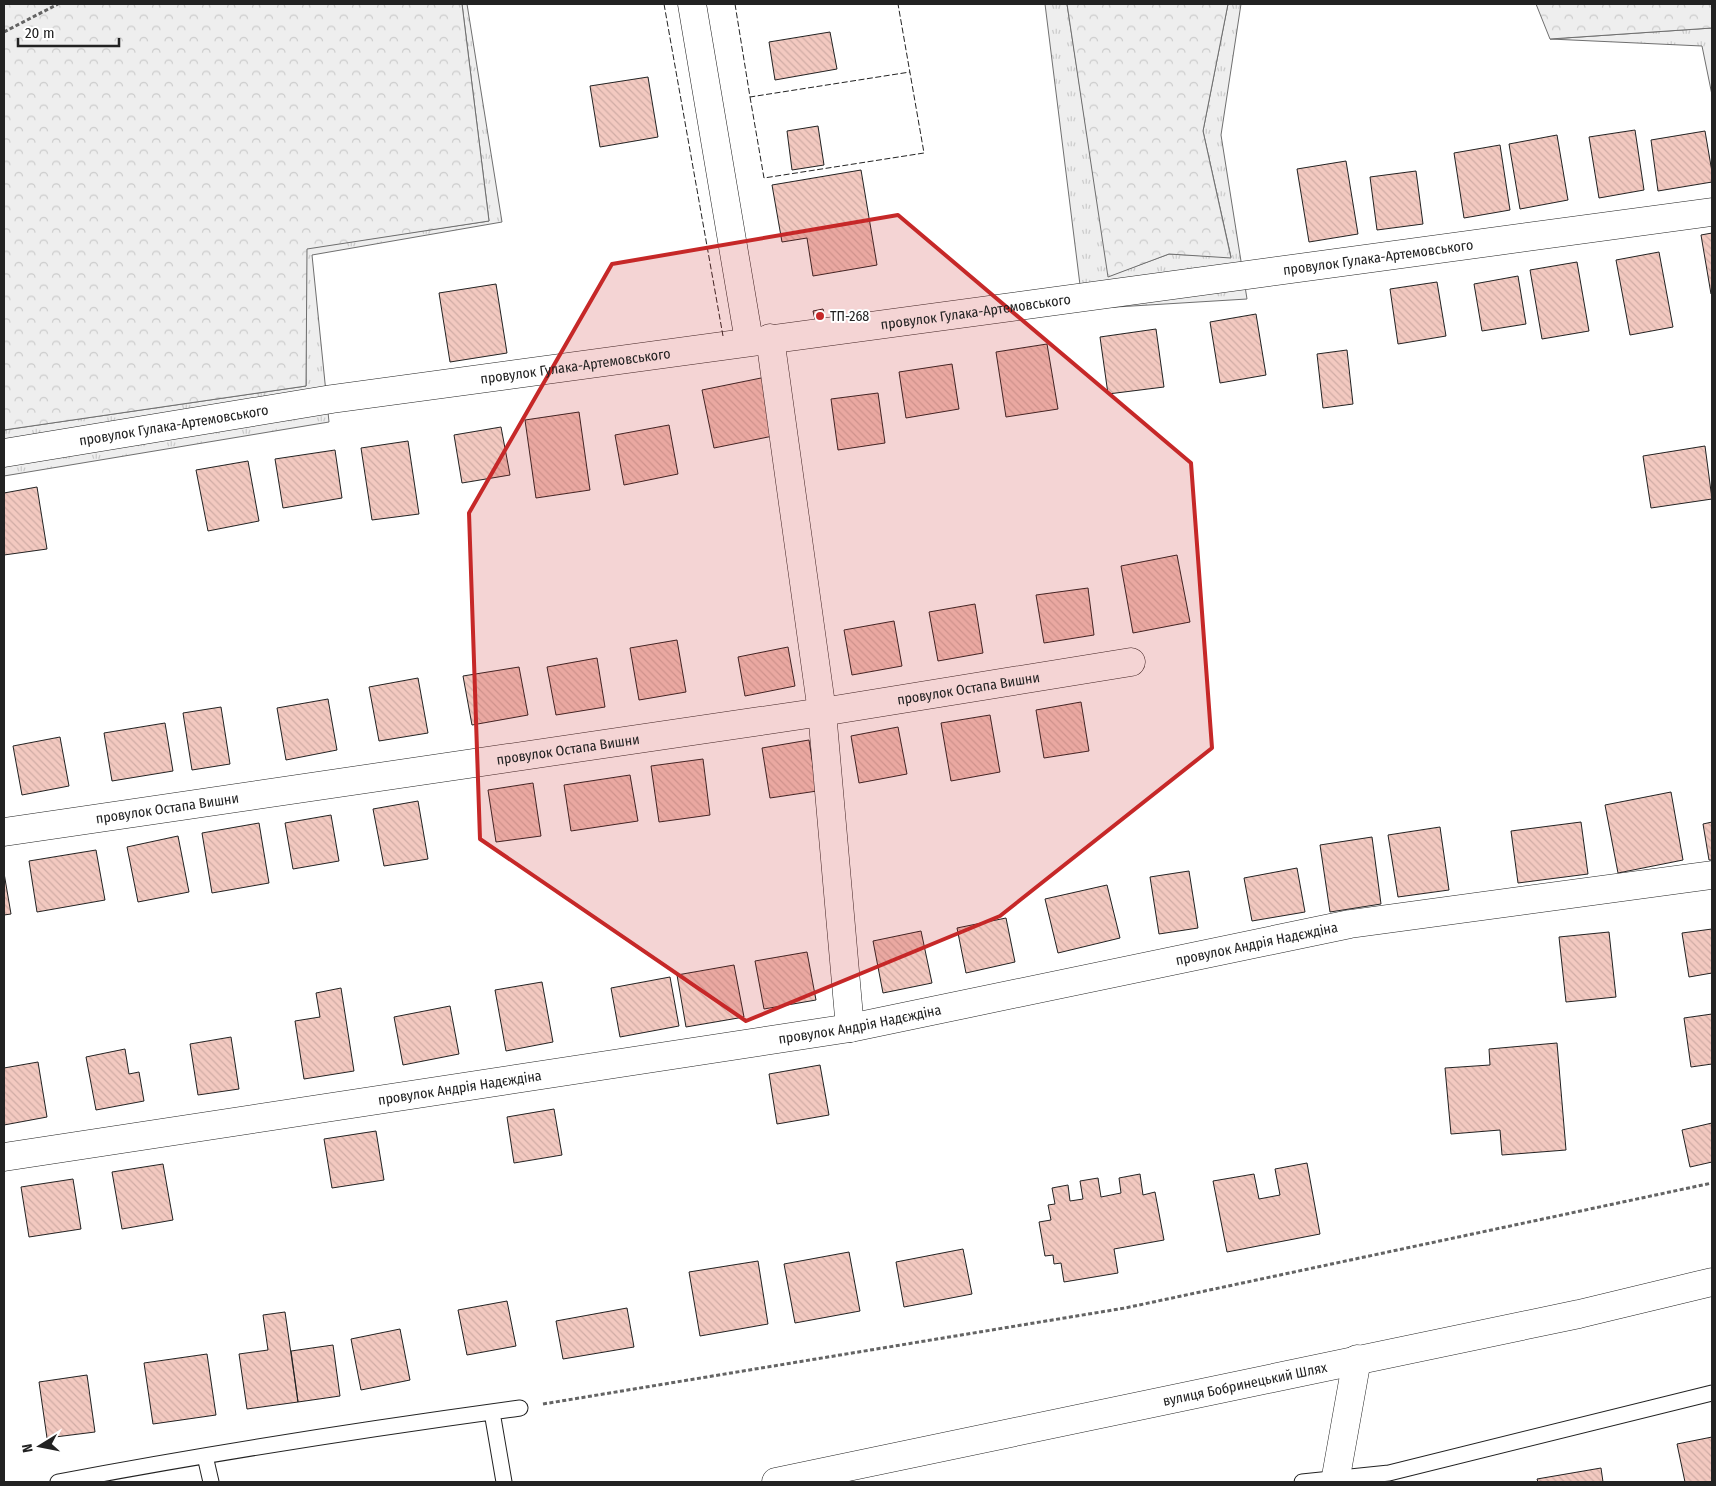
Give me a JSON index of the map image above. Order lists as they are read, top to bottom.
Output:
{
  "streets": {
    "street": [
      "провулок Гулака-Артемовського",
      "провулок Остапа Вишни",
      "провулок Андрія Надєждіна",
      "вулиця Бобринецький Шлях"
    ]
  },
  "places": ["ТП-268"],
  "scale_bar": "20 m",
  "north": "left"
}
